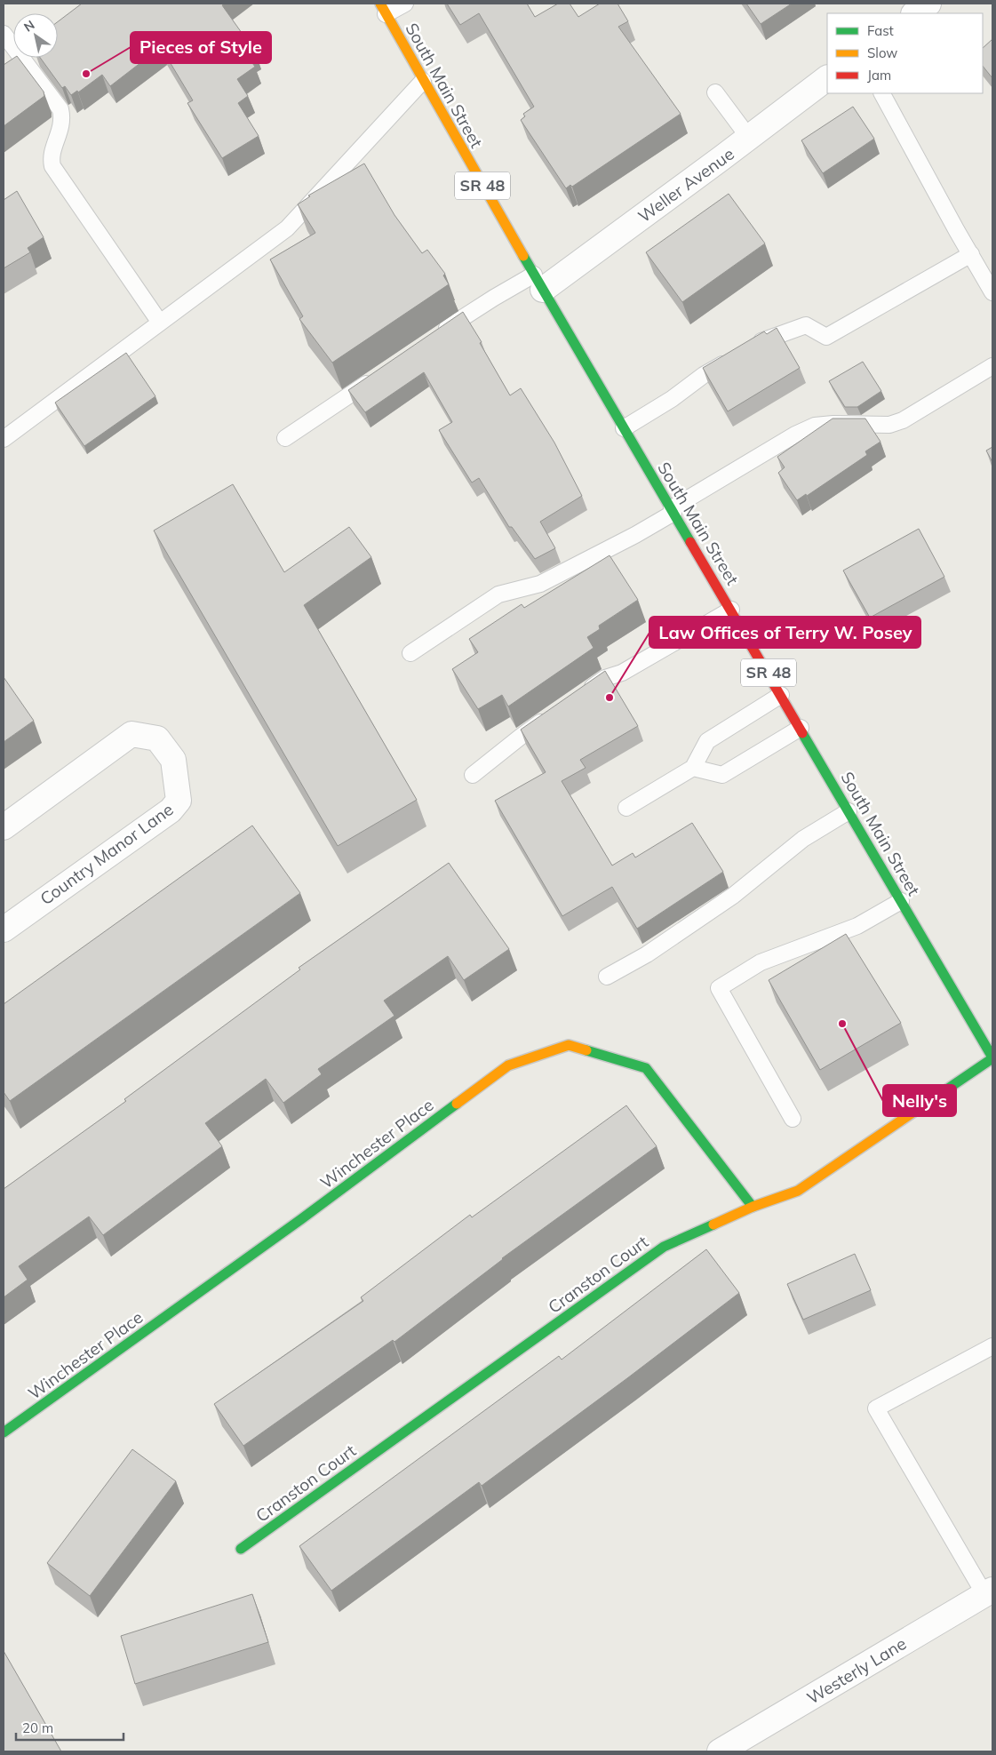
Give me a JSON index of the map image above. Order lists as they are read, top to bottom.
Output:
{
  "streets": {
    "street": [
      "South Main Street",
      "Weller Avenue",
      "SR 48",
      "Country Manor Lane",
      "Winchester Place",
      "Cranston Court",
      "Westerly Lane"
    ]
  },
  "crossings": [
    ["South Main Street", "Weller Avenue"],
    ["South Main Street", "Cranston Court"],
    ["Winchester Place", "Cranston Court"]
  ],
  "places": ["Pieces of Style", "Law Offices of Terry W. Posey", "Nelly's"],
  "legend": ["Fast", "Slow", "Jam"],
  "scale_bar": "20 m",
  "north": "top left"
}
